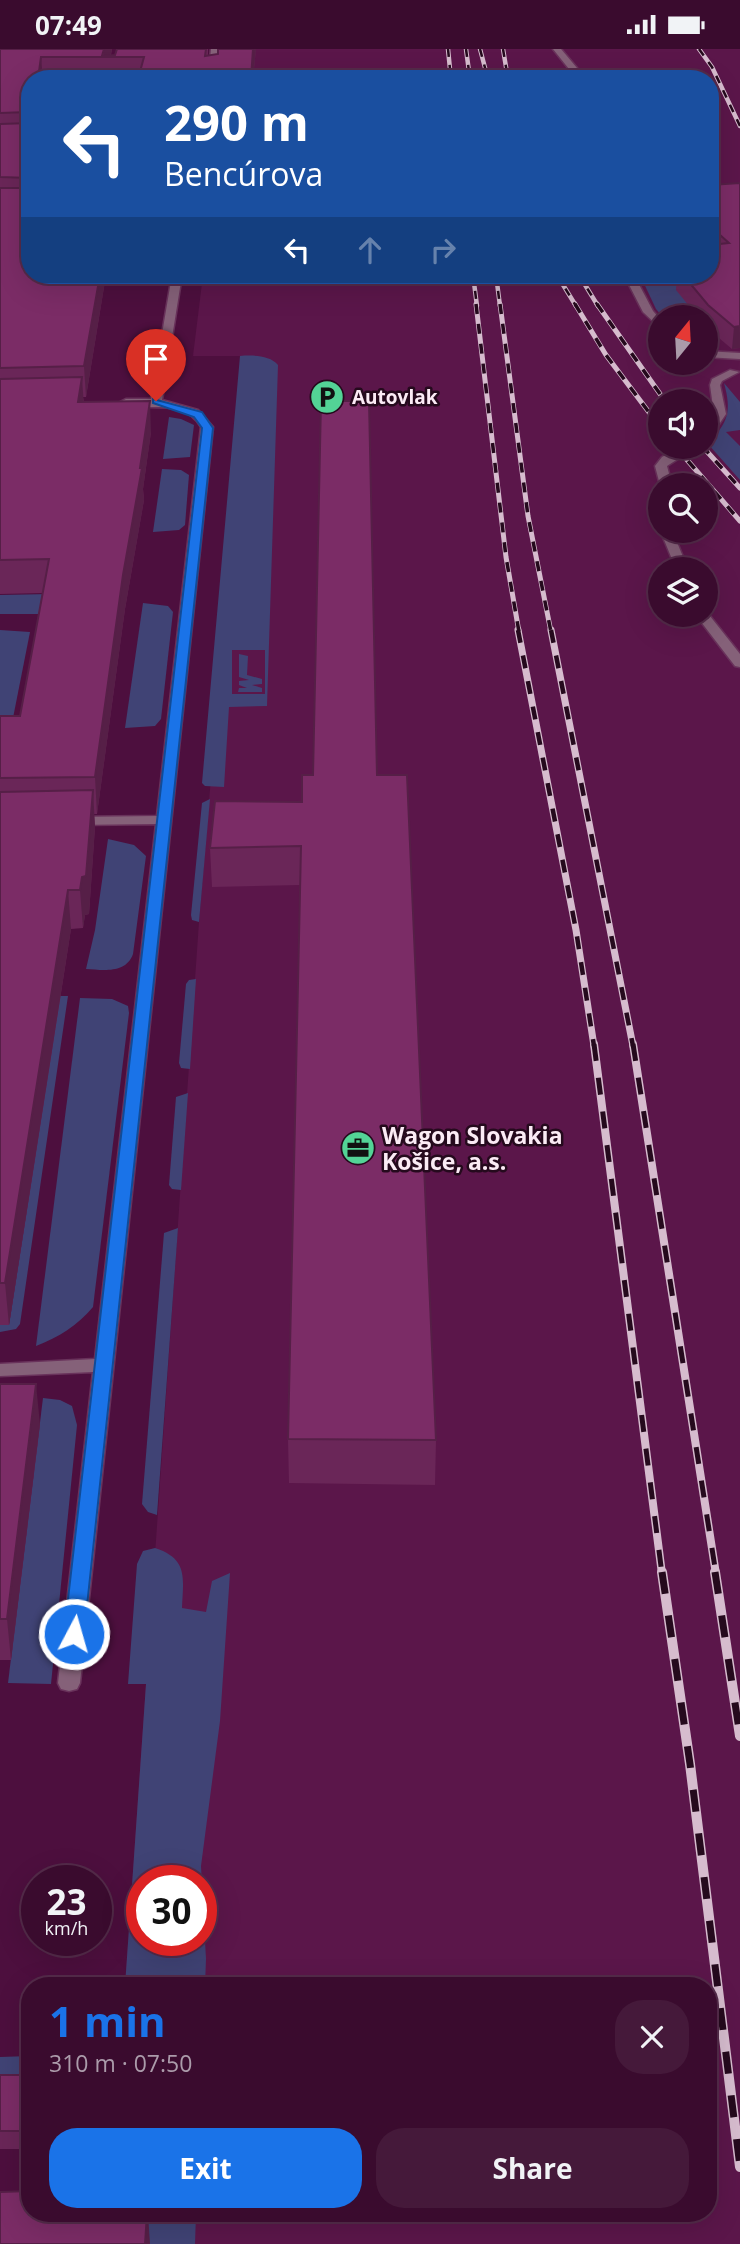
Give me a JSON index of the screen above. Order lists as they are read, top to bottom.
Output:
{
  "places": {
    "parking": ["Autovlak"],
    "office": ["Wagon Slovakia Košice, a.s."]
  },
  "north": "top",
  "page": {
    "status": "07:49",
    "turn": ["290 m", "Bencúrova"],
    "speed": "23 km/h",
    "limit": "30",
    "heading": ["1 min", "310 m · 07:50"],
    "buttons": ["Exit", "Share"]
  }
}
